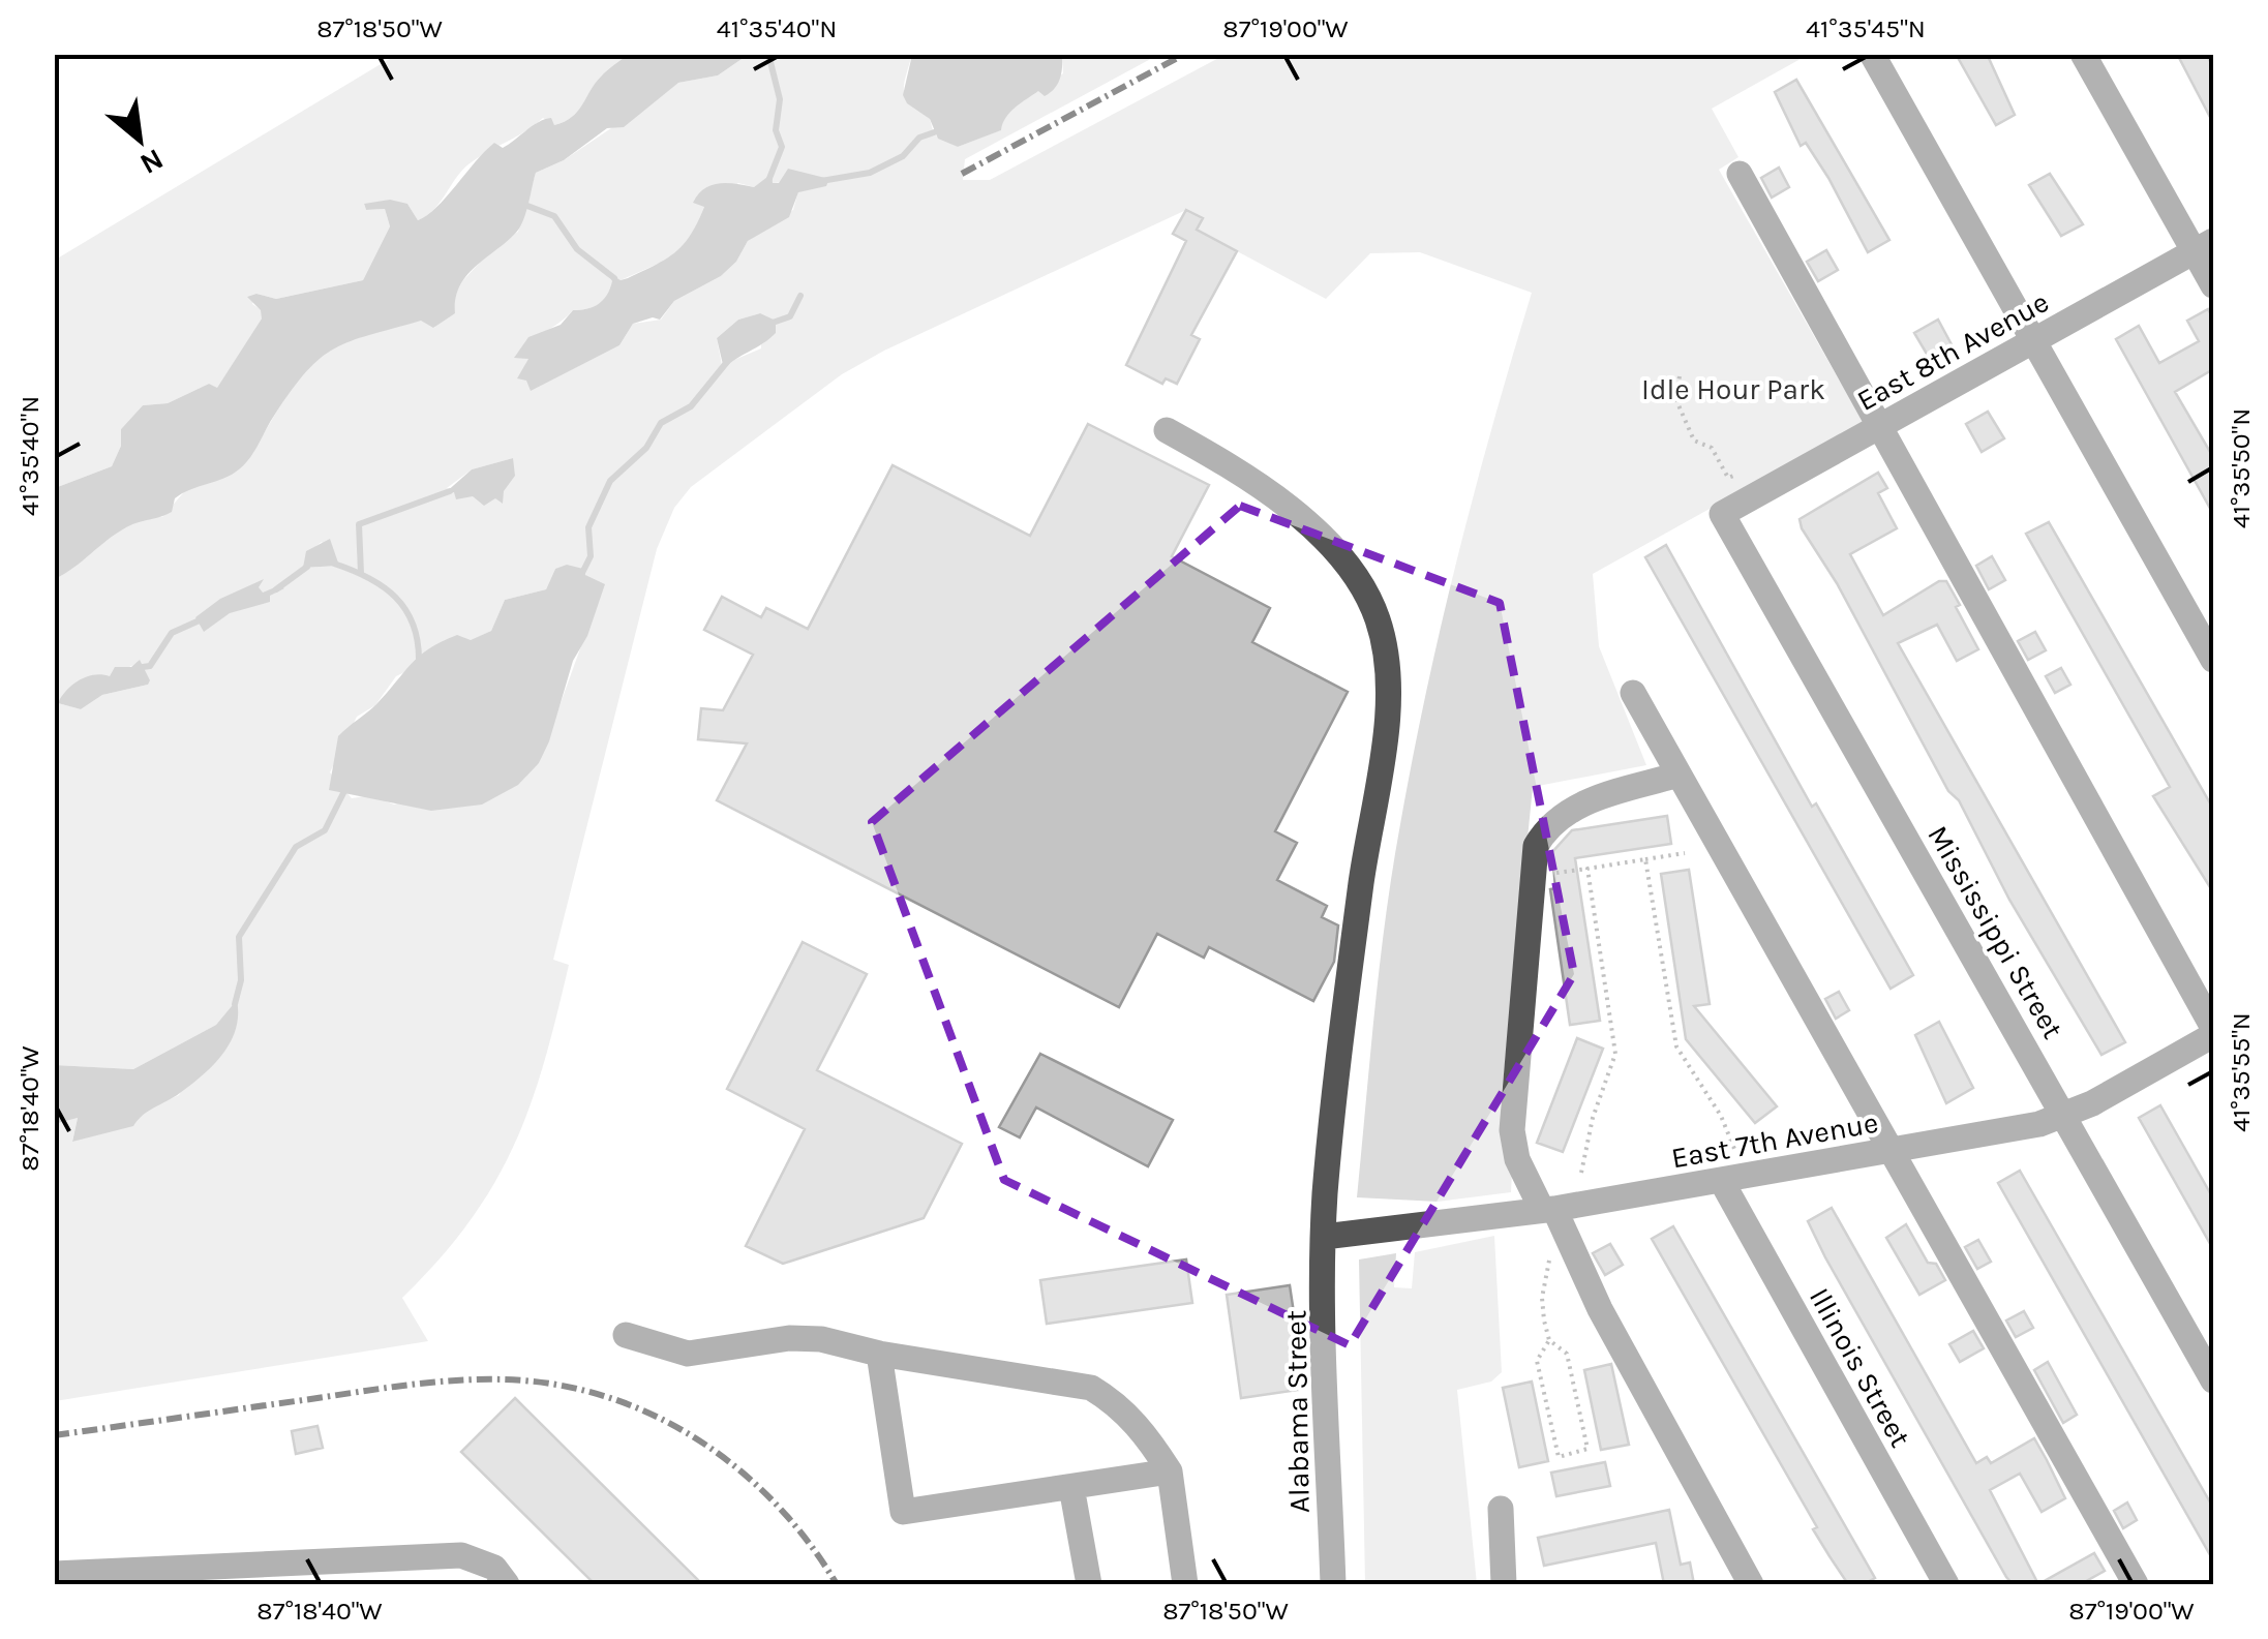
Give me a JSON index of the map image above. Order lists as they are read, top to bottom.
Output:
{
  "streets": {
    "street": [
      "East 8th Avenue",
      "Mississippi Street",
      "East 7th Avenue",
      "Illinois Street",
      "Alabama Street"
    ]
  },
  "crossings": [
    ["East 8th Avenue", "Mississippi Street"],
    ["Mississippi Street", "East 7th Avenue"],
    ["East 7th Avenue", "Illinois Street"],
    ["East 7th Avenue", "Alabama Street"]
  ],
  "parks": ["Idle Hour Park"],
  "north": "bottom right",
  "coordinates": [
    "87°18'50\"W",
    "41°35'40\"N",
    "87°19'00\"W",
    "41°35'45\"N",
    "41°35'50\"N",
    "41°35'55\"N",
    "87°18'40\"W"
  ]
}
